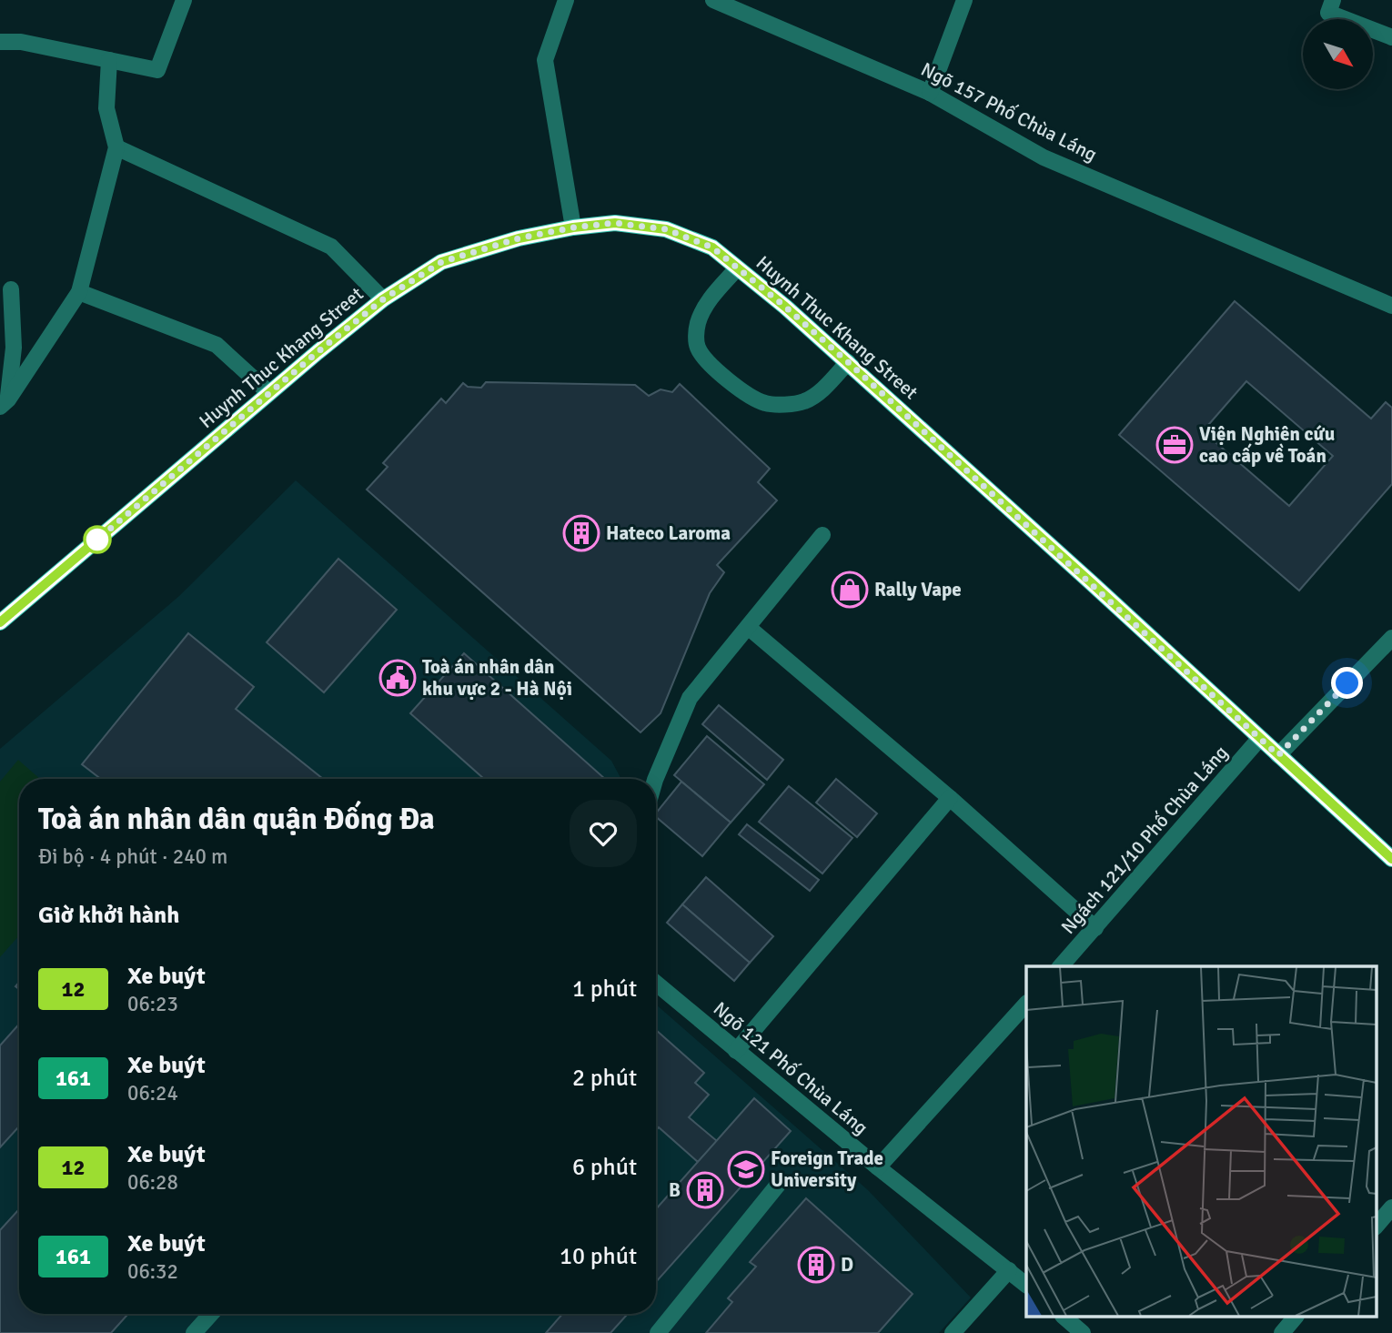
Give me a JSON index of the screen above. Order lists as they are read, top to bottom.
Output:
{
  "streets": {
    "main road": ["Huynh Thuc Khang Street"],
    "street": ["Ngõ 157 Phố Chùa Láng", "Ngách 121/10 Phố Chùa Láng", "Ngõ 121 Phố Chùa Láng"]
  },
  "crossings": [
    ["Huynh Thuc Khang Street", "Ngách 121/10 Phố Chùa Láng"]
  ],
  "places": {
    "office": ["Viện Nghiên cứu cao cấp về Toán"],
    "building": ["Hateco Laroma", "B", "D"],
    "shop": ["Rally Vape"],
    "public building": ["Toà án nhân dân khu vực 2 - Hà Nội"],
    "school or university": ["Foreign Trade University"]
  },
  "lines": ["bus line 12"],
  "north": "bottom right",
  "page": {
    "heading": [
      ["Toà án nhân dân quận Đống Đa", "Đi bộ · 4 phút · 240 m"],
      "Giờ khởi hành"
    ],
    "list": [
      {
        "mark": "12",
        "name": "Xe buýt",
        "note": "06:23",
        "value": "1 phút"
      },
      {
        "mark": "161",
        "name": "Xe buýt",
        "note": "06:24",
        "value": "2 phút"
      },
      {
        "mark": "12",
        "name": "Xe buýt",
        "note": "06:28",
        "value": "6 phút"
      },
      {
        "mark": "161",
        "name": "Xe buýt",
        "note": "06:32",
        "value": "10 phút"
      }
    ]
  }
}
